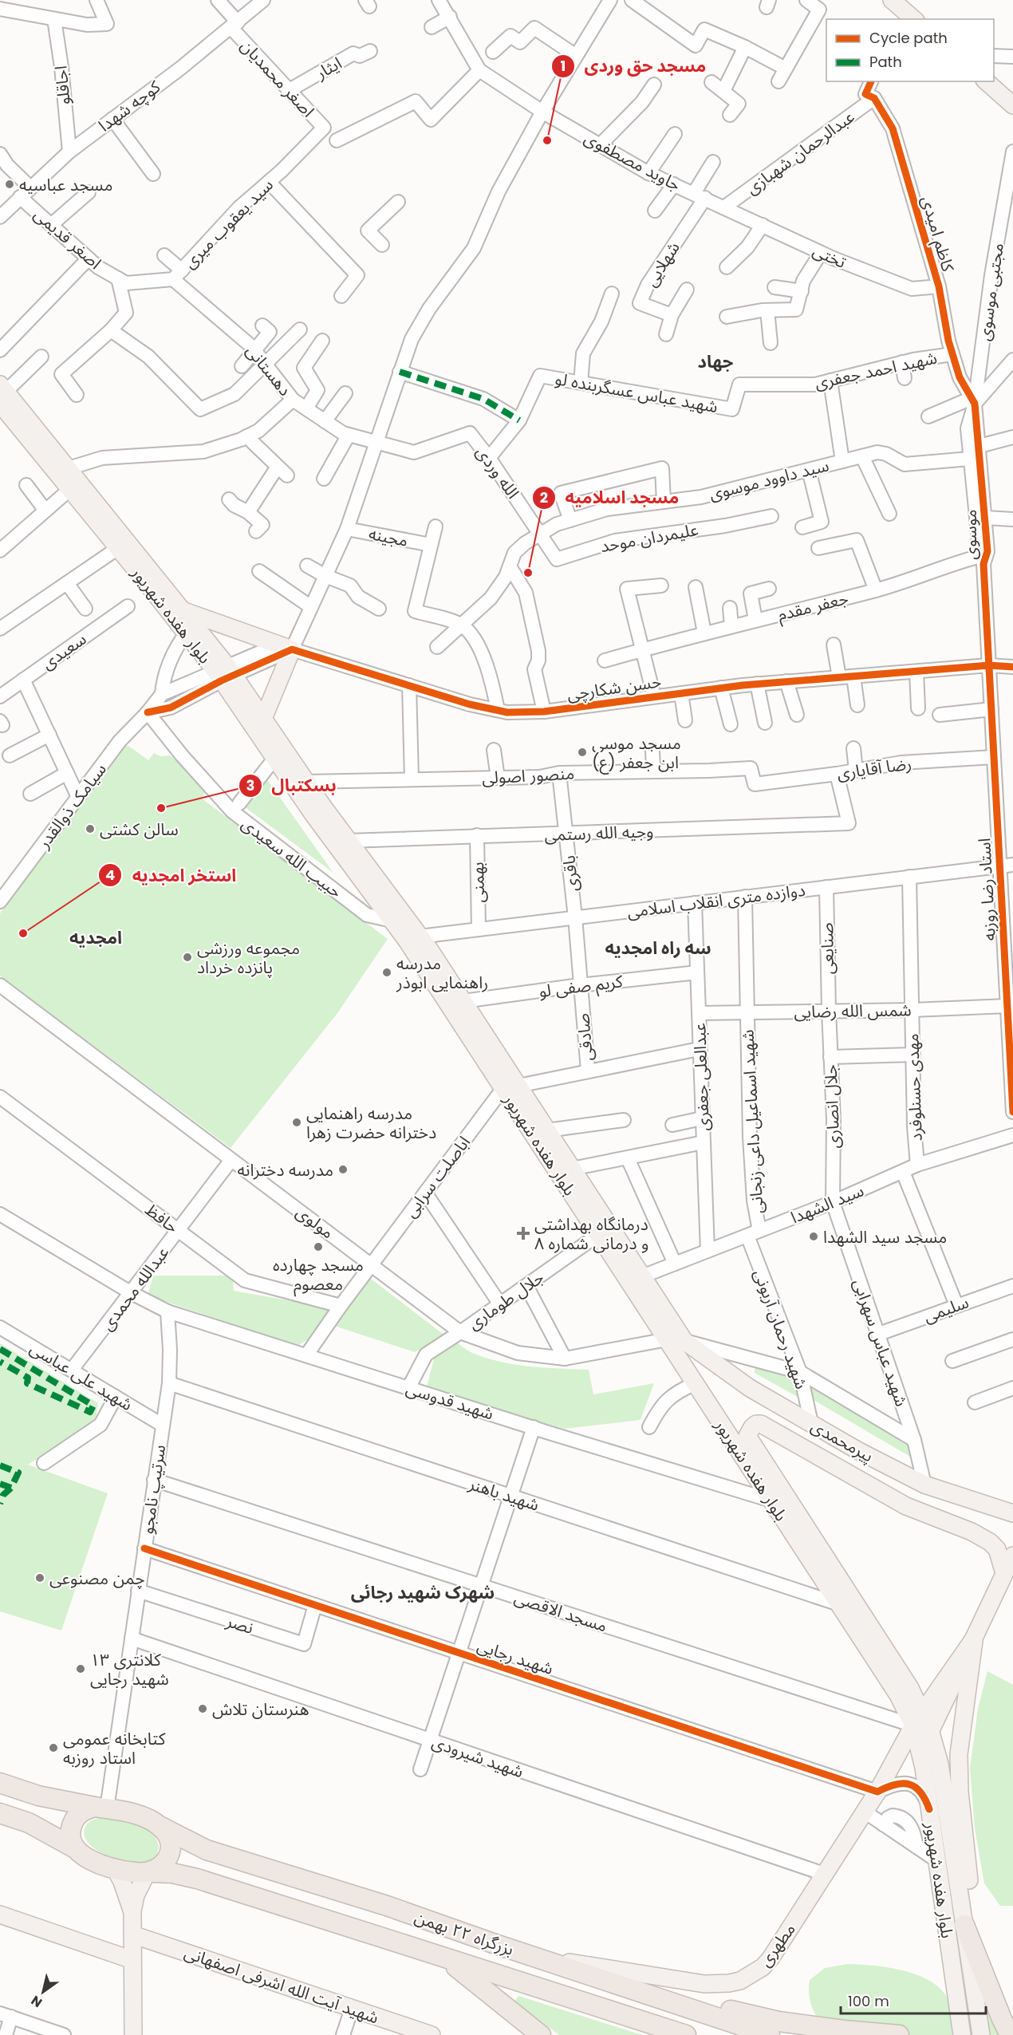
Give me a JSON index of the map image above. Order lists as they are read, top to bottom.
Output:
{
  "streets": {
    "highway": ["بزرگراه ۲۲ بهمن"],
    "main road": [
      "بلوار هفده شهریور",
      "پیرمحمدی",
      "مطهری",
      "شهید آیت الله اشرفی اصفهانی"
    ],
    "street": [
      "ایثار",
      "اصغر محمدیان",
      "اجاقلو",
      "کوچه شهدا",
      "عبدالرحمان شهبازی",
      "جاوید مصطفوی",
      "سید یعقوب میری",
      "کاظم امیدی",
      "اصغر قدیمی",
      "تختی",
      "شهلایی",
      "مجتبی موسوی",
      "دهستانی",
      "شهید احمد جعفری",
      "شهید عباس عسگربنده لو",
      "الله وردی",
      "سید داوود موسوی",
      "موسوی",
      "مجینه",
      "علیمردان موحد",
      "جعفر مقدم",
      "سعیدی",
      "حسن شکارچی",
      "رضا آقایاری",
      "منصور اصولی",
      "سیامک ذوالقدر",
      "وجیه الله رستمی",
      "حبیب الله سعیدی",
      "باقری",
      "بهمنی",
      "استاد رضا روزبه",
      "دوازده متری انقلاب اسلامی",
      "صنایعی",
      "کریم صفی لو",
      "شمس الله رضایی",
      "صادقی",
      "عبدالعلی جعفری",
      "مهدی حسنلوفرد",
      "جلال انصاری",
      "شهید اسماعیل داعی زنجانی",
      "اباصلت سرابی",
      "سید الشهدا",
      "حافظ",
      "مولوی",
      "عبدالله محمدی",
      "جلال طوماری",
      "سلیمی",
      "شهید رحمان آربونی",
      "شهید عباس سهرابی",
      "شهید علی عباسی",
      "شهید قدوسی",
      "سرتیپ نامجو",
      "شهید باهنر",
      "مسجد الاقصی",
      "نصر",
      "شهید رجایی",
      "شهید شیرودی"
    ]
  },
  "crossings": [
    ["ایثار", "اصغر محمدیان"],
    ["اصغر محمدیان", "کوچه شهدا"],
    ["اصغر محمدیان", "سید یعقوب میری"],
    ["اجاقلو", "کوچه شهدا"],
    ["کوچه شهدا", "اصغر قدیمی"],
    ["عبدالرحمان شهبازی", "جاوید مصطفوی"],
    ["عبدالرحمان شهبازی", "کاظم امیدی"],
    ["عبدالرحمان شهبازی", "تختی"],
    ["جاوید مصطفوی", "تختی"],
    ["جاوید مصطفوی", "شهلایی"],
    ["سید یعقوب میری", "اصغر قدیمی"],
    ["سید یعقوب میری", "دهستانی"],
    ["کاظم امیدی", "تختی"],
    ["کاظم امیدی", "مجتبی موسوی"],
    ["کاظم امیدی", "شهید احمد جعفری"],
    ["کاظم امیدی", "موسوی"],
    ["مجتبی موسوی", "موسوی"],
    ["دهستانی", "الله وردی"],
    ["شهید احمد جعفری", "شهید عباس عسگربنده لو"],
    ["الله وردی", "سید داوود موسوی"],
    ["الله وردی", "علیمردان موحد"],
    ["سید داوود موسوی", "موسوی"],
    ["سید داوود موسوی", "علیمردان موحد"],
    ["موسوی", "جعفر مقدم"],
    ["موسوی", "حسن شکارچی"],
    ["موسوی", "استاد رضا روزبه"],
    ["بلوار هفده شهریور", "منصور اصولی"],
    ["بلوار هفده شهریور", "سیامک ذوالقدر"],
    ["بلوار هفده شهریور", "وجیه الله رستمی"],
    ["بلوار هفده شهریور", "حبیب الله سعیدی"],
    ["بلوار هفده شهریور", "دوازده متری انقلاب اسلامی"],
    ["بلوار هفده شهریور", "کریم صفی لو"],
    ["بلوار هفده شهریور", "اباصلت سرابی"],
    ["بلوار هفده شهریور", "سید الشهدا"],
    ["بلوار هفده شهریور", "مولوی"],
    ["بلوار هفده شهریور", "جلال طوماری"],
    ["بلوار هفده شهریور", "شهید قدوسی"],
    ["بلوار هفده شهریور", "پیرمحمدی"],
    ["بلوار هفده شهریور", "شهید باهنر"],
    ["بلوار هفده شهریور", "مسجد الاقصی"],
    ["حسن شکارچی", "استاد رضا روزبه"],
    ["رضا آقایاری", "منصور اصولی"],
    ["رضا آقایاری", "وجیه الله رستمی"],
    ["رضا آقایاری", "استاد رضا روزبه"],
    ["منصور اصولی", "باقری"],
    ["سیامک ذوالقدر", "حبیب الله سعیدی"],
    ["وجیه الله رستمی", "باقری"],
    ["وجیه الله رستمی", "بهمنی"],
    ["باقری", "دوازده متری انقلاب اسلامی"],
    ["باقری", "صادقی"],
    ["بهمنی", "دوازده متری انقلاب اسلامی"],
    ["استاد رضا روزبه", "دوازده متری انقلاب اسلامی"],
    ["استاد رضا روزبه", "شمس الله رضایی"],
    ["دوازده متری انقلاب اسلامی", "صنایعی"],
    ["دوازده متری انقلاب اسلامی", "صادقی"],
    ["دوازده متری انقلاب اسلامی", "عبدالعلی جعفری"],
    ["دوازده متری انقلاب اسلامی", "مهدی حسنلوفرد"],
    ["دوازده متری انقلاب اسلامی", "شهید اسماعیل داعی زنجانی"],
    ["صنایعی", "شمس الله رضایی"],
    ["صنایعی", "جلال انصاری"],
    ["کریم صفی لو", "صادقی"],
    ["کریم صفی لو", "عبدالعلی جعفری"],
    ["شمس الله رضایی", "عبدالعلی جعفری"],
    ["شمس الله رضایی", "مهدی حسنلوفرد"],
    ["شمس الله رضایی", "جلال انصاری"],
    ["شمس الله رضایی", "شهید اسماعیل داعی زنجانی"],
    ["عبدالعلی جعفری", "سید الشهدا"],
    ["مهدی حسنلوفرد", "سید الشهدا"],
    ["جلال انصاری", "سید الشهدا"],
    ["جلال انصاری", "شهید عباس سهرابی"],
    ["شهید اسماعیل داعی زنجانی", "سید الشهدا"],
    ["شهید اسماعیل داعی زنجانی", "شهید رحمان آربونی"],
    ["اباصلت سرابی", "حافظ"],
    ["اباصلت سرابی", "مولوی"],
    ["اباصلت سرابی", "شهید قدوسی"],
    ["سید الشهدا", "شهید رحمان آربونی"],
    ["سید الشهدا", "شهید عباس سهرابی"],
    ["حافظ", "عبدالله محمدی"],
    ["مولوی", "عبدالله محمدی"],
    ["مولوی", "جلال طوماری"],
    ["عبدالله محمدی", "شهید علی عباسی"],
    ["عبدالله محمدی", "شهید قدوسی"],
    ["جلال طوماری", "شهید قدوسی"],
    ["سلیمی", "شهید عباس سهرابی"],
    ["شهید رحمان آربونی", "پیرمحمدی"],
    ["شهید عباس سهرابی", "پیرمحمدی"],
    ["شهید علی عباسی", "سرتیپ نامجو"],
    ["شهید قدوسی", "سرتیپ نامجو"],
    ["سرتیپ نامجو", "شهید باهنر"],
    ["سرتیپ نامجو", "مسجد الاقصی"],
    ["سرتیپ نامجو", "نصر"],
    ["سرتیپ نامجو", "شهید رجایی"],
    ["سرتیپ نامجو", "شهید شیرودی"],
    ["سرتیپ نامجو", "بزرگراه ۲۲ بهمن"],
    ["نصر", "شهید رجایی"],
    ["شهید رجایی", "مطهری"],
    ["شهید شیرودی", "مطهری"]
  ],
  "districts": [
    "جهاد",
    "امجدیه",
    "سه راه امجدیه",
    "شهرک شهید رجائی"
  ],
  "places": {
    "other": [
      "مسجد حق وردی",
      "مسجد عباسیه",
      "مسجد اسلامیه",
      "مسجد موسی ابن جعفر (ع)",
      "بسکتبال",
      "سالن کشتی",
      "استخر امجدیه",
      "مجموعه ورزشی پانزده خرداد",
      "مدرسه راهنمایی ابوذر",
      "مدرسه راهنمایی دخترانه حضرت زهرا",
      "مدرسه دخترانه",
      "مسجد سید الشهدا",
      "مسجد چهارده معصوم",
      "چمن مصنوعی",
      "کلانتری ۱۳ شهید رجایی",
      "هنرستان تلاش",
      "کتابخانه عمومی استاد روزبه"
    ],
    "health": ["درمانگاه بهداشتی و درمانی شماره ۸"]
  },
  "legend": ["Cycle path", "Path"],
  "scale_bar": "100 m",
  "north": "bottom left"
}
